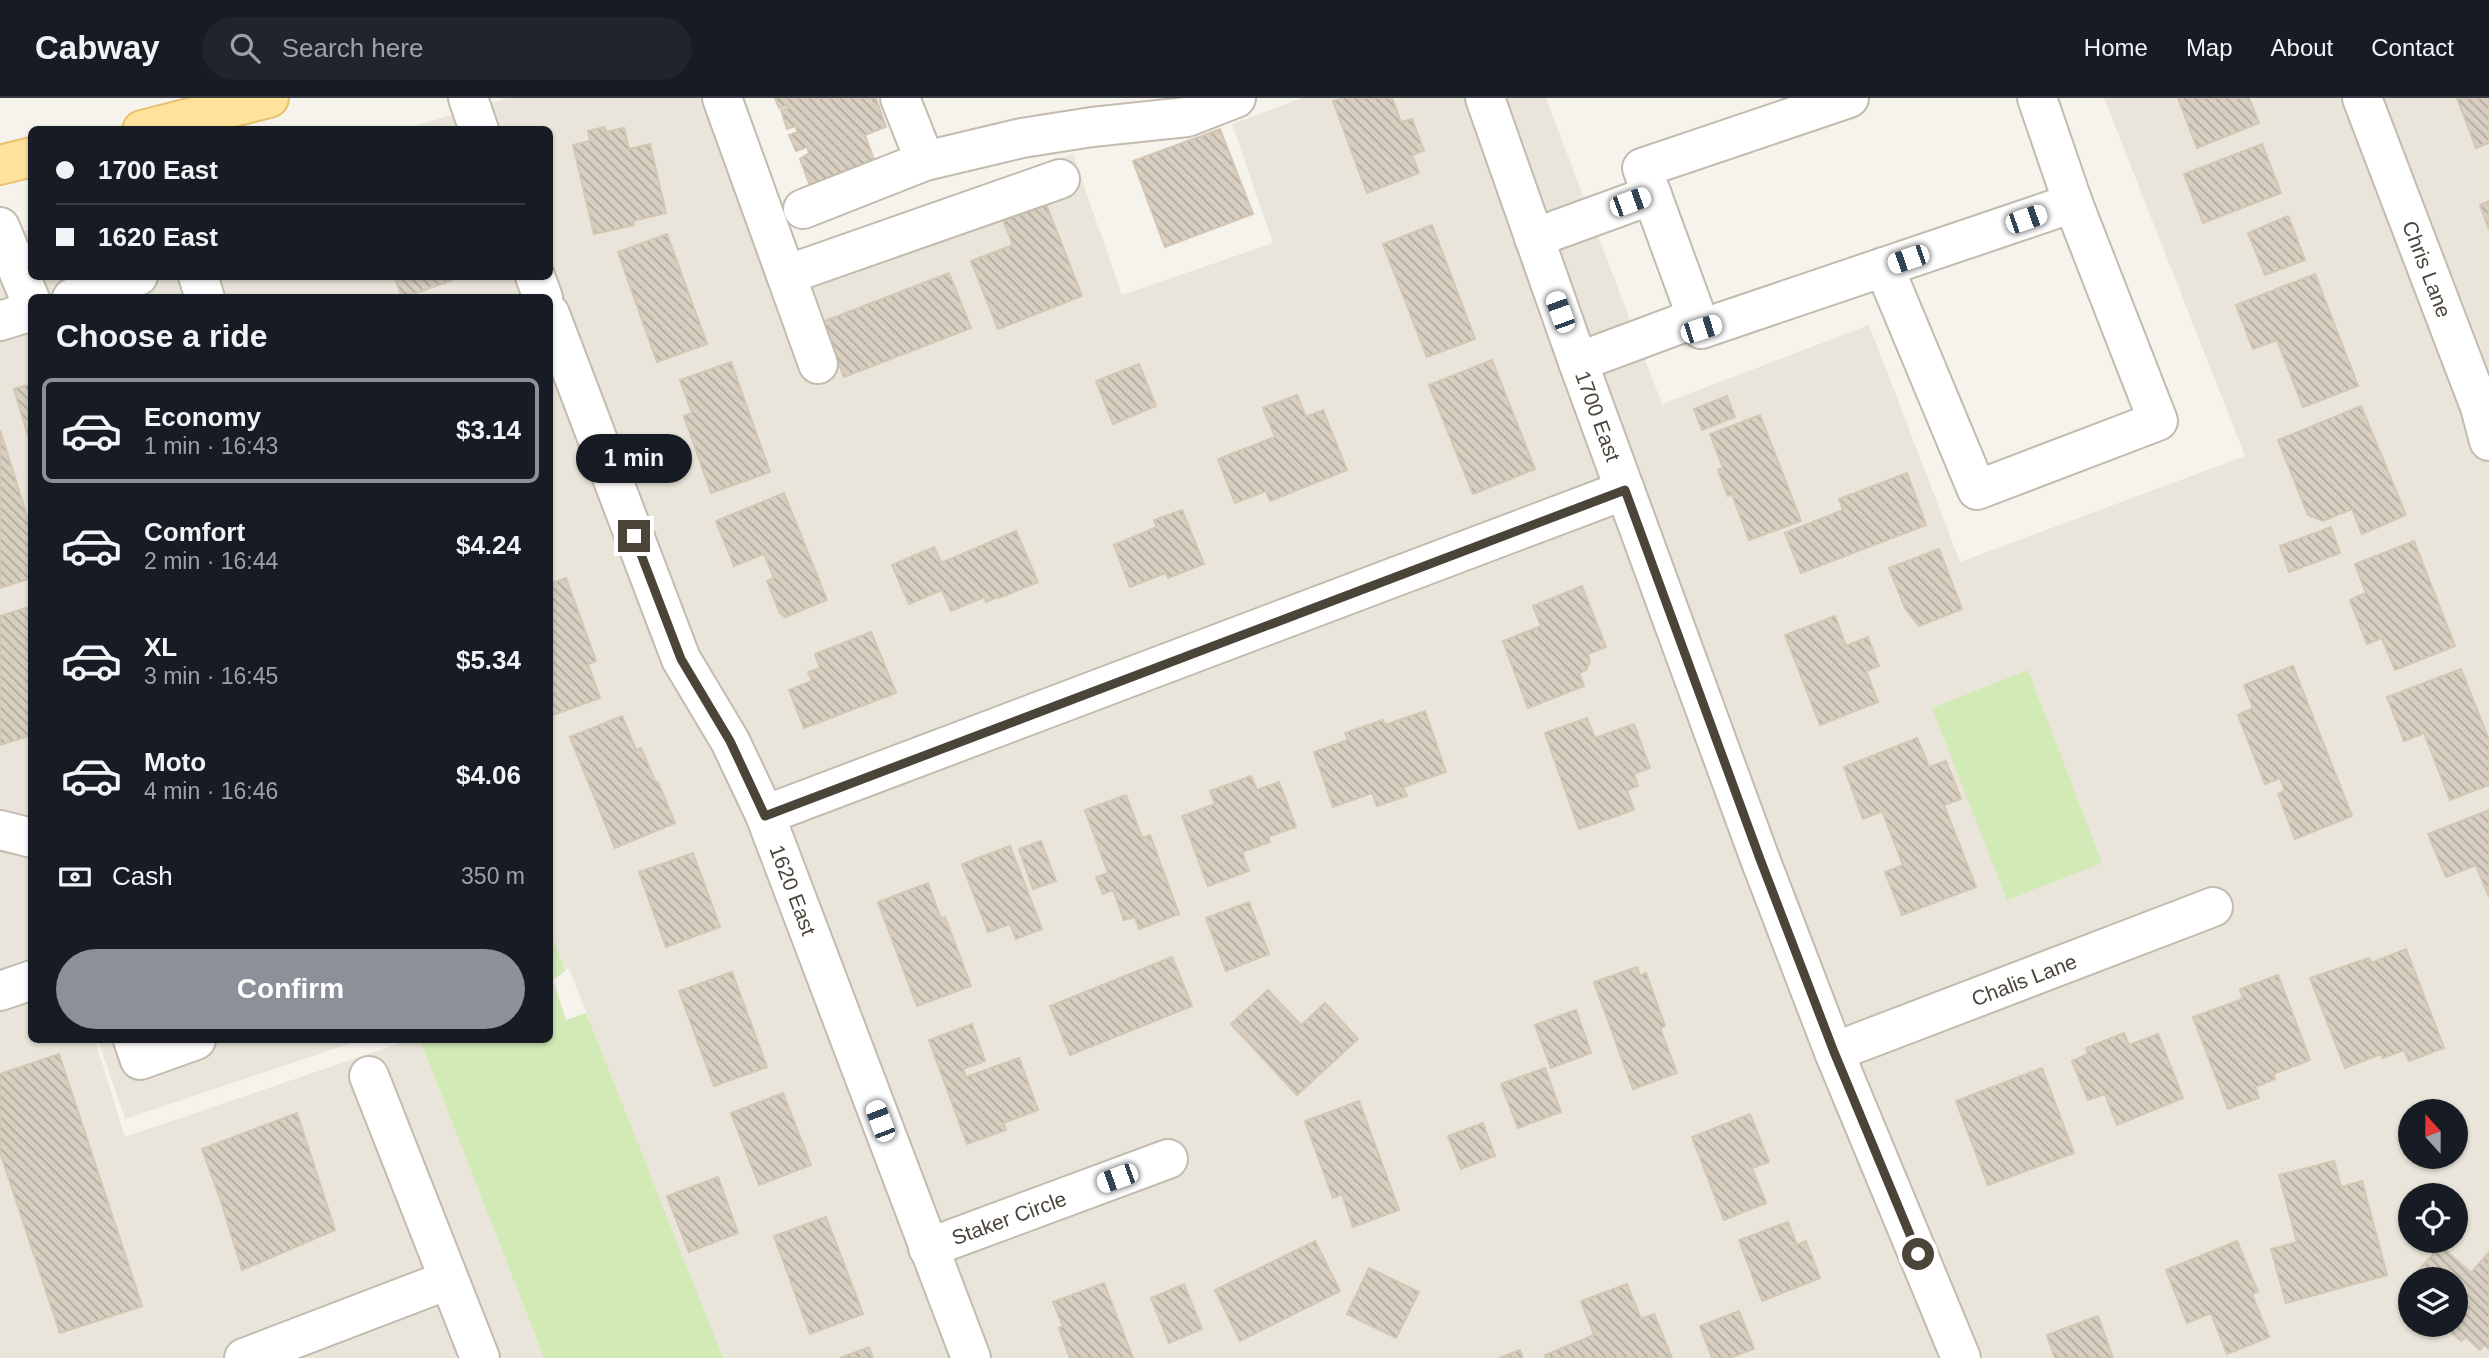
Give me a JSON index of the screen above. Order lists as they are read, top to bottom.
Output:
{
  "streets": {
    "street": [
      "Chris Lane",
      "1700 East",
      "1620 East",
      "Chalis Lane",
      "Staker Circle"
    ]
  },
  "crossings": [
    ["1700 East", "Chalis Lane"],
    ["1620 East", "Staker Circle"]
  ],
  "north": "top",
  "page": {
    "header": "Cabway",
    "search": "Search here",
    "nav": [
      "Home",
      "Map",
      "About",
      "Contact"
    ],
    "banner": ["1700 East", "1620 East"],
    "heading": "Choose a ride",
    "list": [
      {
        "name": "Economy",
        "note": "1 min · 16:43",
        "value": "$3.14"
      },
      {
        "name": "Comfort",
        "note": "2 min · 16:44",
        "value": "$4.24"
      },
      {
        "name": "XL",
        "note": "3 min · 16:45",
        "value": "$5.34"
      },
      {
        "name": "Moto",
        "note": "4 min · 16:46",
        "value": "$4.06"
      }
    ],
    "bubble": "1 min",
    "pay": ["Cash", "350 m"],
    "buttons": "Confirm"
  }
}
